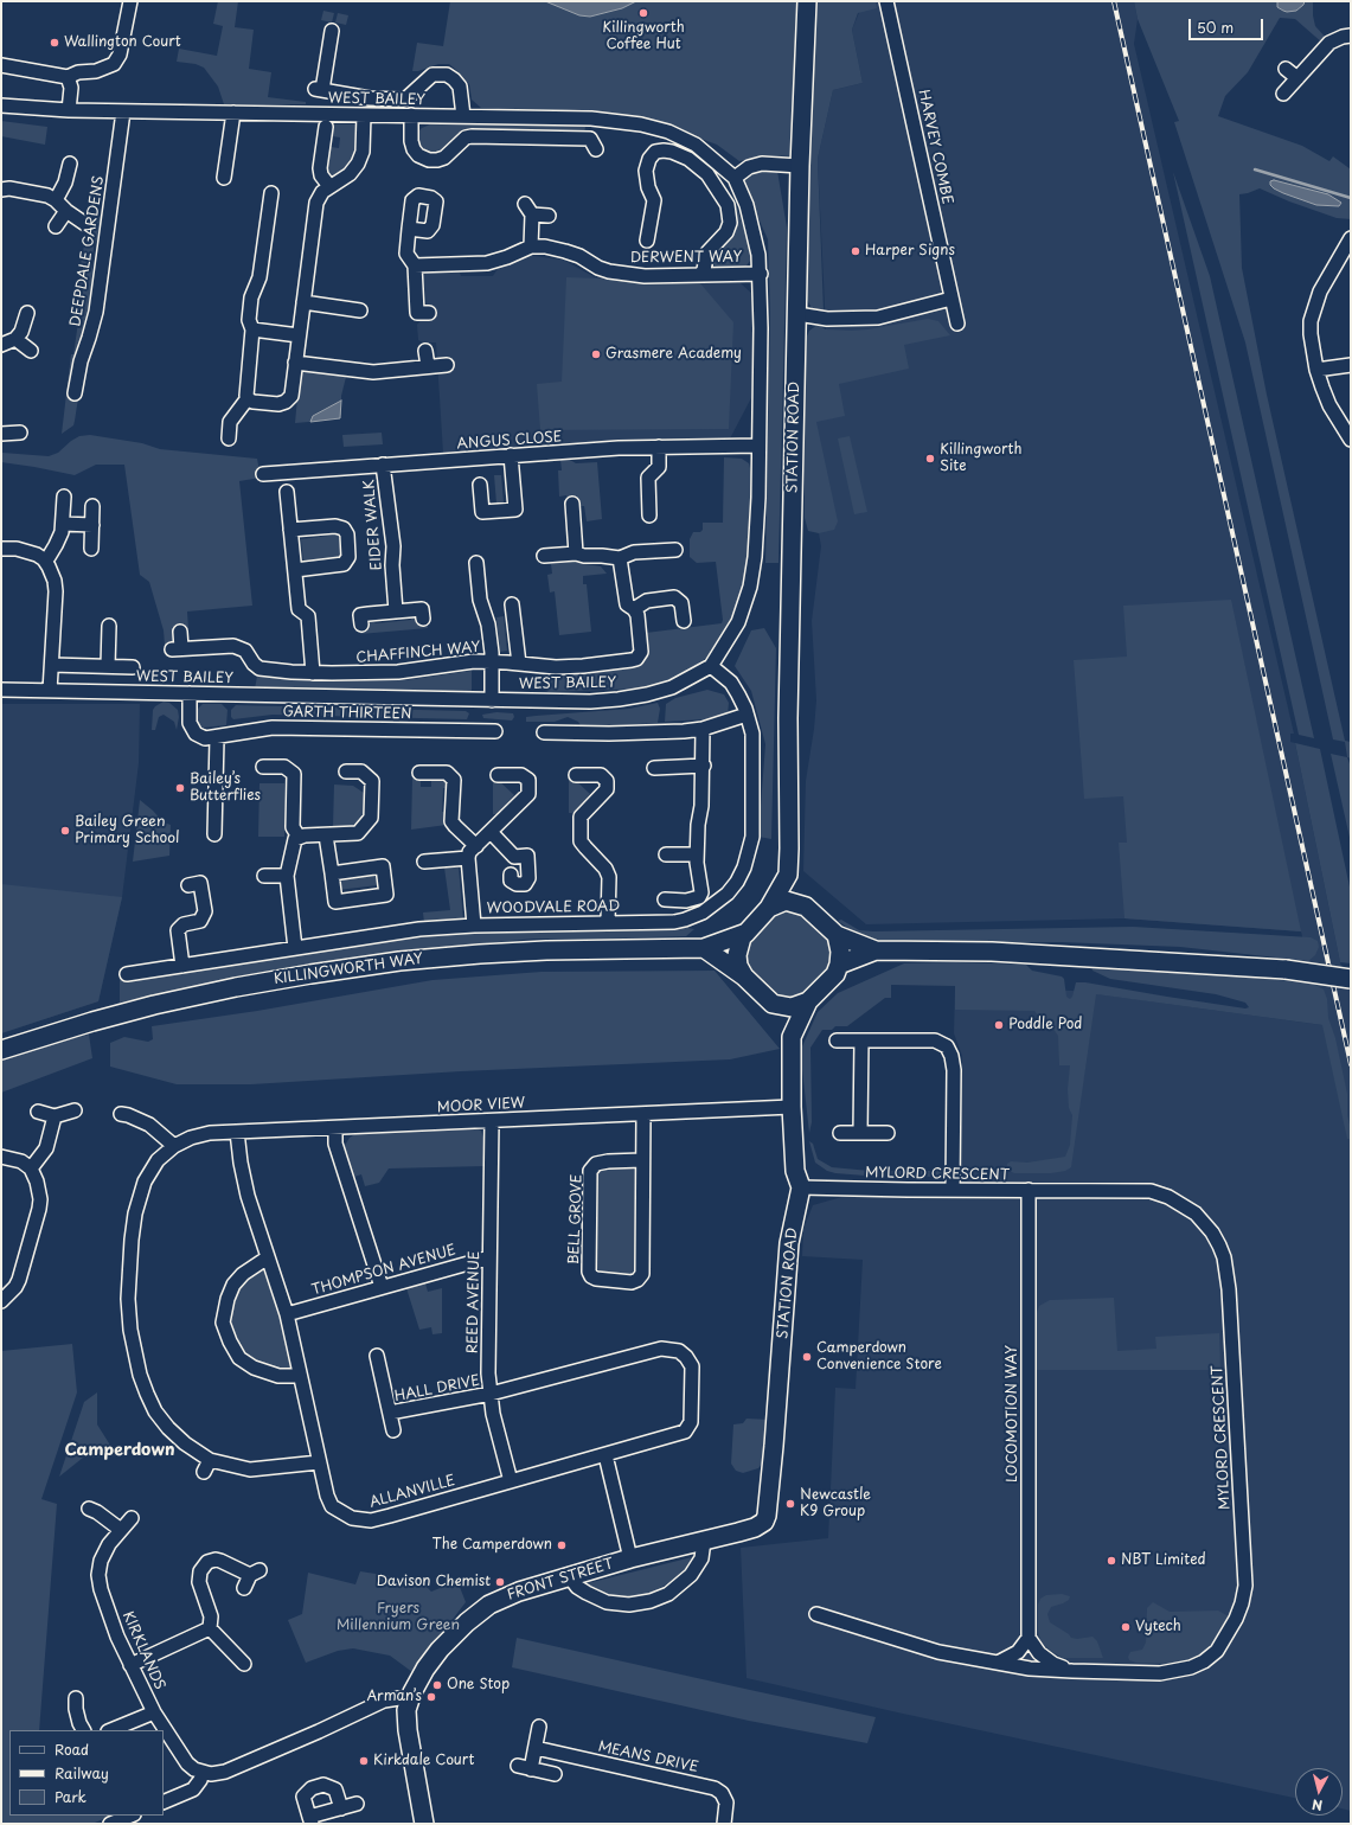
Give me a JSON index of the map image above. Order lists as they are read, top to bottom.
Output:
{
  "streets": {
    "main road": ["STATION ROAD", "KILLINGWORTH WAY", "FRONT STREET"],
    "street": [
      "WEST BAILEY",
      "HARVEY COMBE",
      "DEEPDALE GARDENS",
      "DERWENT WAY",
      "ANGUS CLOSE",
      "EIDER WALK",
      "CHAFFINCH WAY",
      "GARTH THIRTEEN",
      "WOODVALE ROAD",
      "MOOR VIEW",
      "MYLORD CRESCENT",
      "BELL GROVE",
      "THOMPSON AVENUE",
      "REED AVENUE",
      "HALL DRIVE",
      "LOCOMOTION WAY",
      "ALLANVILLE",
      "KIRKLANDS",
      "MEANS DRIVE"
    ]
  },
  "crossings": [
    ["WEST BAILEY", "DEEPDALE GARDENS"],
    ["WEST BAILEY", "DERWENT WAY"],
    ["WEST BAILEY", "ANGUS CLOSE"],
    ["WEST BAILEY", "GARTH THIRTEEN"],
    ["WEST BAILEY", "WOODVALE ROAD"],
    ["STATION ROAD", "KILLINGWORTH WAY"],
    ["STATION ROAD", "MOOR VIEW"],
    ["STATION ROAD", "MYLORD CRESCENT"],
    ["STATION ROAD", "FRONT STREET"],
    ["ANGUS CLOSE", "EIDER WALK"],
    ["MOOR VIEW", "REED AVENUE"],
    ["MOOR VIEW", "ALLANVILLE"],
    ["MYLORD CRESCENT", "LOCOMOTION WAY"],
    ["THOMPSON AVENUE", "REED AVENUE"],
    ["THOMPSON AVENUE", "ALLANVILLE"],
    ["REED AVENUE", "HALL DRIVE"],
    ["REED AVENUE", "ALLANVILLE"],
    ["HALL DRIVE", "ALLANVILLE"]
  ],
  "districts": ["Camperdown"],
  "parks": ["Fryers Millennium Green"],
  "places": [
    "Killingworth Coffee Hut",
    "Wallington Court",
    "Harper Signs",
    "Grasmere Academy",
    "Killingworth Site",
    "Bailey’s Butterflies",
    "Bailey Green Primary School",
    "Poddle Pod",
    "Camperdown Convenience Store",
    "Newcastle K9 Group",
    "The Camperdown",
    "NBT Limited",
    "Davison Chemist",
    "Vytech",
    "One Stop",
    "Arman’s",
    "Kirkdale Court"
  ],
  "legend": ["Road", "Railway", "Park"],
  "scale_bar": "50 m",
  "north": "bottom"
}
